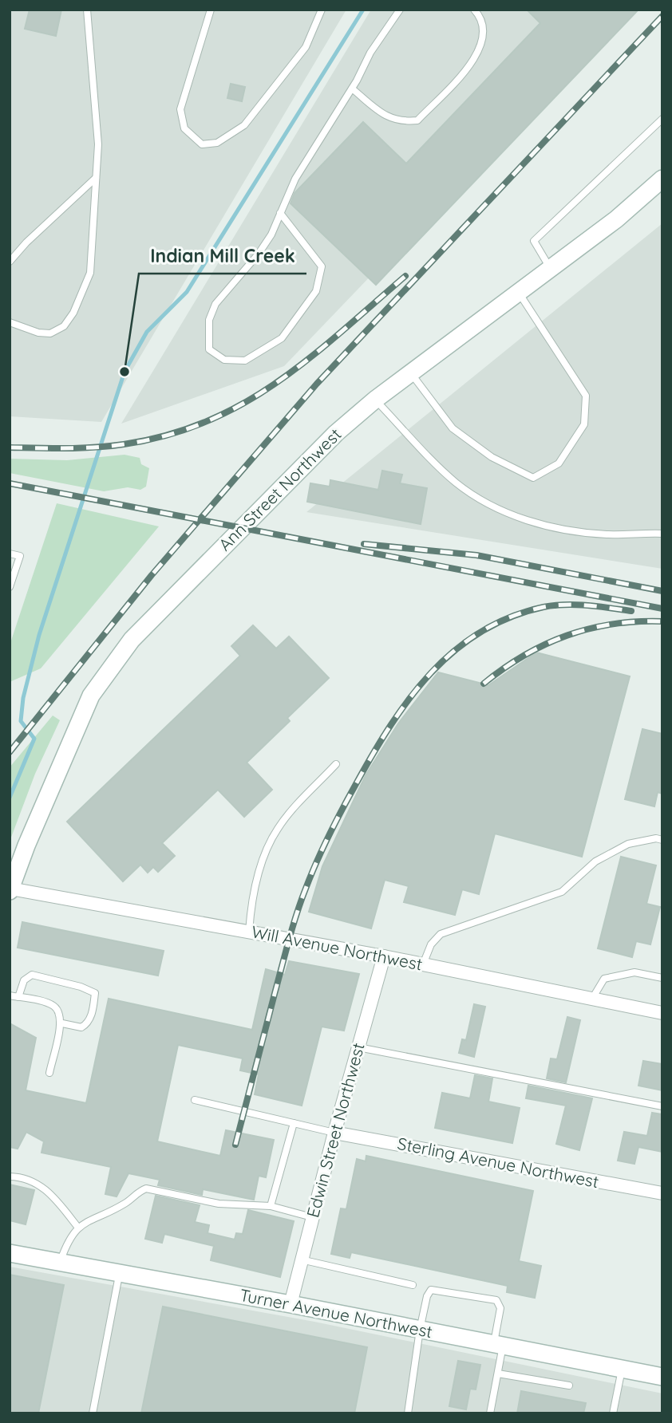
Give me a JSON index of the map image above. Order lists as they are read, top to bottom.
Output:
{
  "streets": {
    "main road": ["Ann Street Northwest", "Turner Avenue Northwest"],
    "street": ["Will Avenue Northwest", "Edwin Street Northwest", "Sterling Avenue Northwest"]
  },
  "crossings": [
    ["Ann Street Northwest", "Will Avenue Northwest"],
    ["Will Avenue Northwest", "Edwin Street Northwest"],
    ["Edwin Street Northwest", "Sterling Avenue Northwest"],
    ["Edwin Street Northwest", "Turner Avenue Northwest"]
  ],
  "places": ["Indian Mill Creek"]
}
